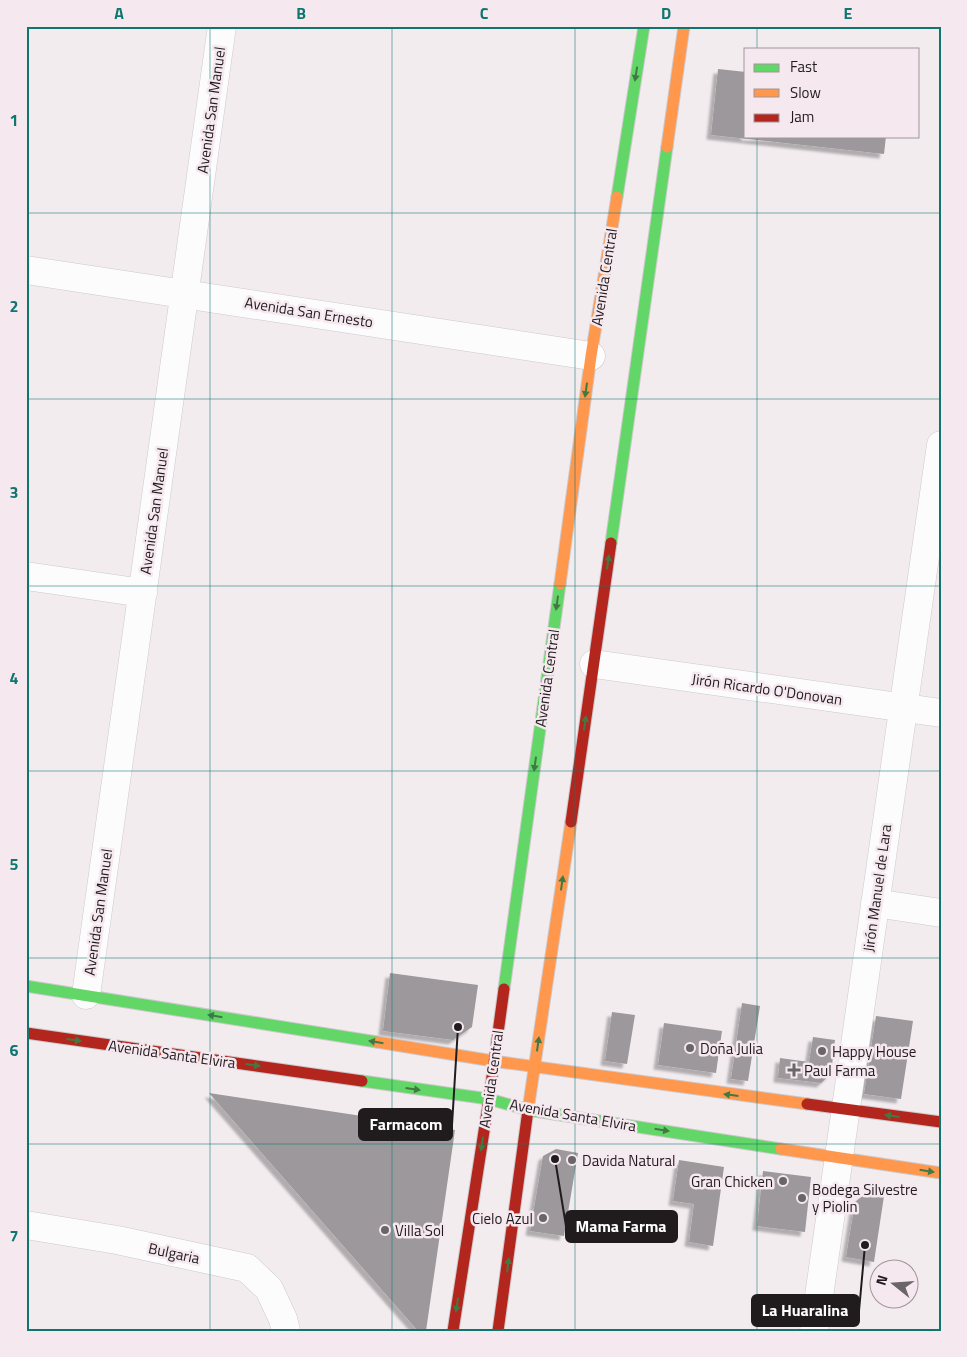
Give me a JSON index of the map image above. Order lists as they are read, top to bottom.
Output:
{
  "streets": {
    "main road": ["Avenida Central", "Avenida Santa Elvira"],
    "street": [
      "Avenida San Manuel",
      "Avenida San Ernesto",
      "Jirón Ricardo O'Donovan",
      "Jirón Manuel de Lara",
      "Bulgaria"
    ]
  },
  "crossings": [
    ["Avenida San Manuel", "Avenida San Ernesto"],
    ["Avenida Central", "Avenida San Ernesto"],
    ["Avenida Central", "Avenida Santa Elvira"],
    ["Jirón Ricardo O'Donovan", "Jirón Manuel de Lara"],
    ["Jirón Manuel de Lara", "Avenida Santa Elvira"]
  ],
  "places": {
    "other": [
      "Farmacom",
      "Doña Julia",
      "Happy House",
      "Mama Farma",
      "Davida Natural",
      "Gran Chicken",
      "Bodega Silvestre y Piolin",
      "Cielo Azul",
      "Villa Sol",
      "La Huaralina"
    ],
    "health": ["Paul Farma"]
  },
  "legend": ["Fast", "Slow", "Jam"],
  "north": "left",
  "grid": {
    "columns": [
      "A",
      "B",
      "C",
      "D",
      "E"
    ],
    "rows": [
      "1",
      "2",
      "3",
      "4",
      "5",
      "6",
      "7"
    ]
  }
}
